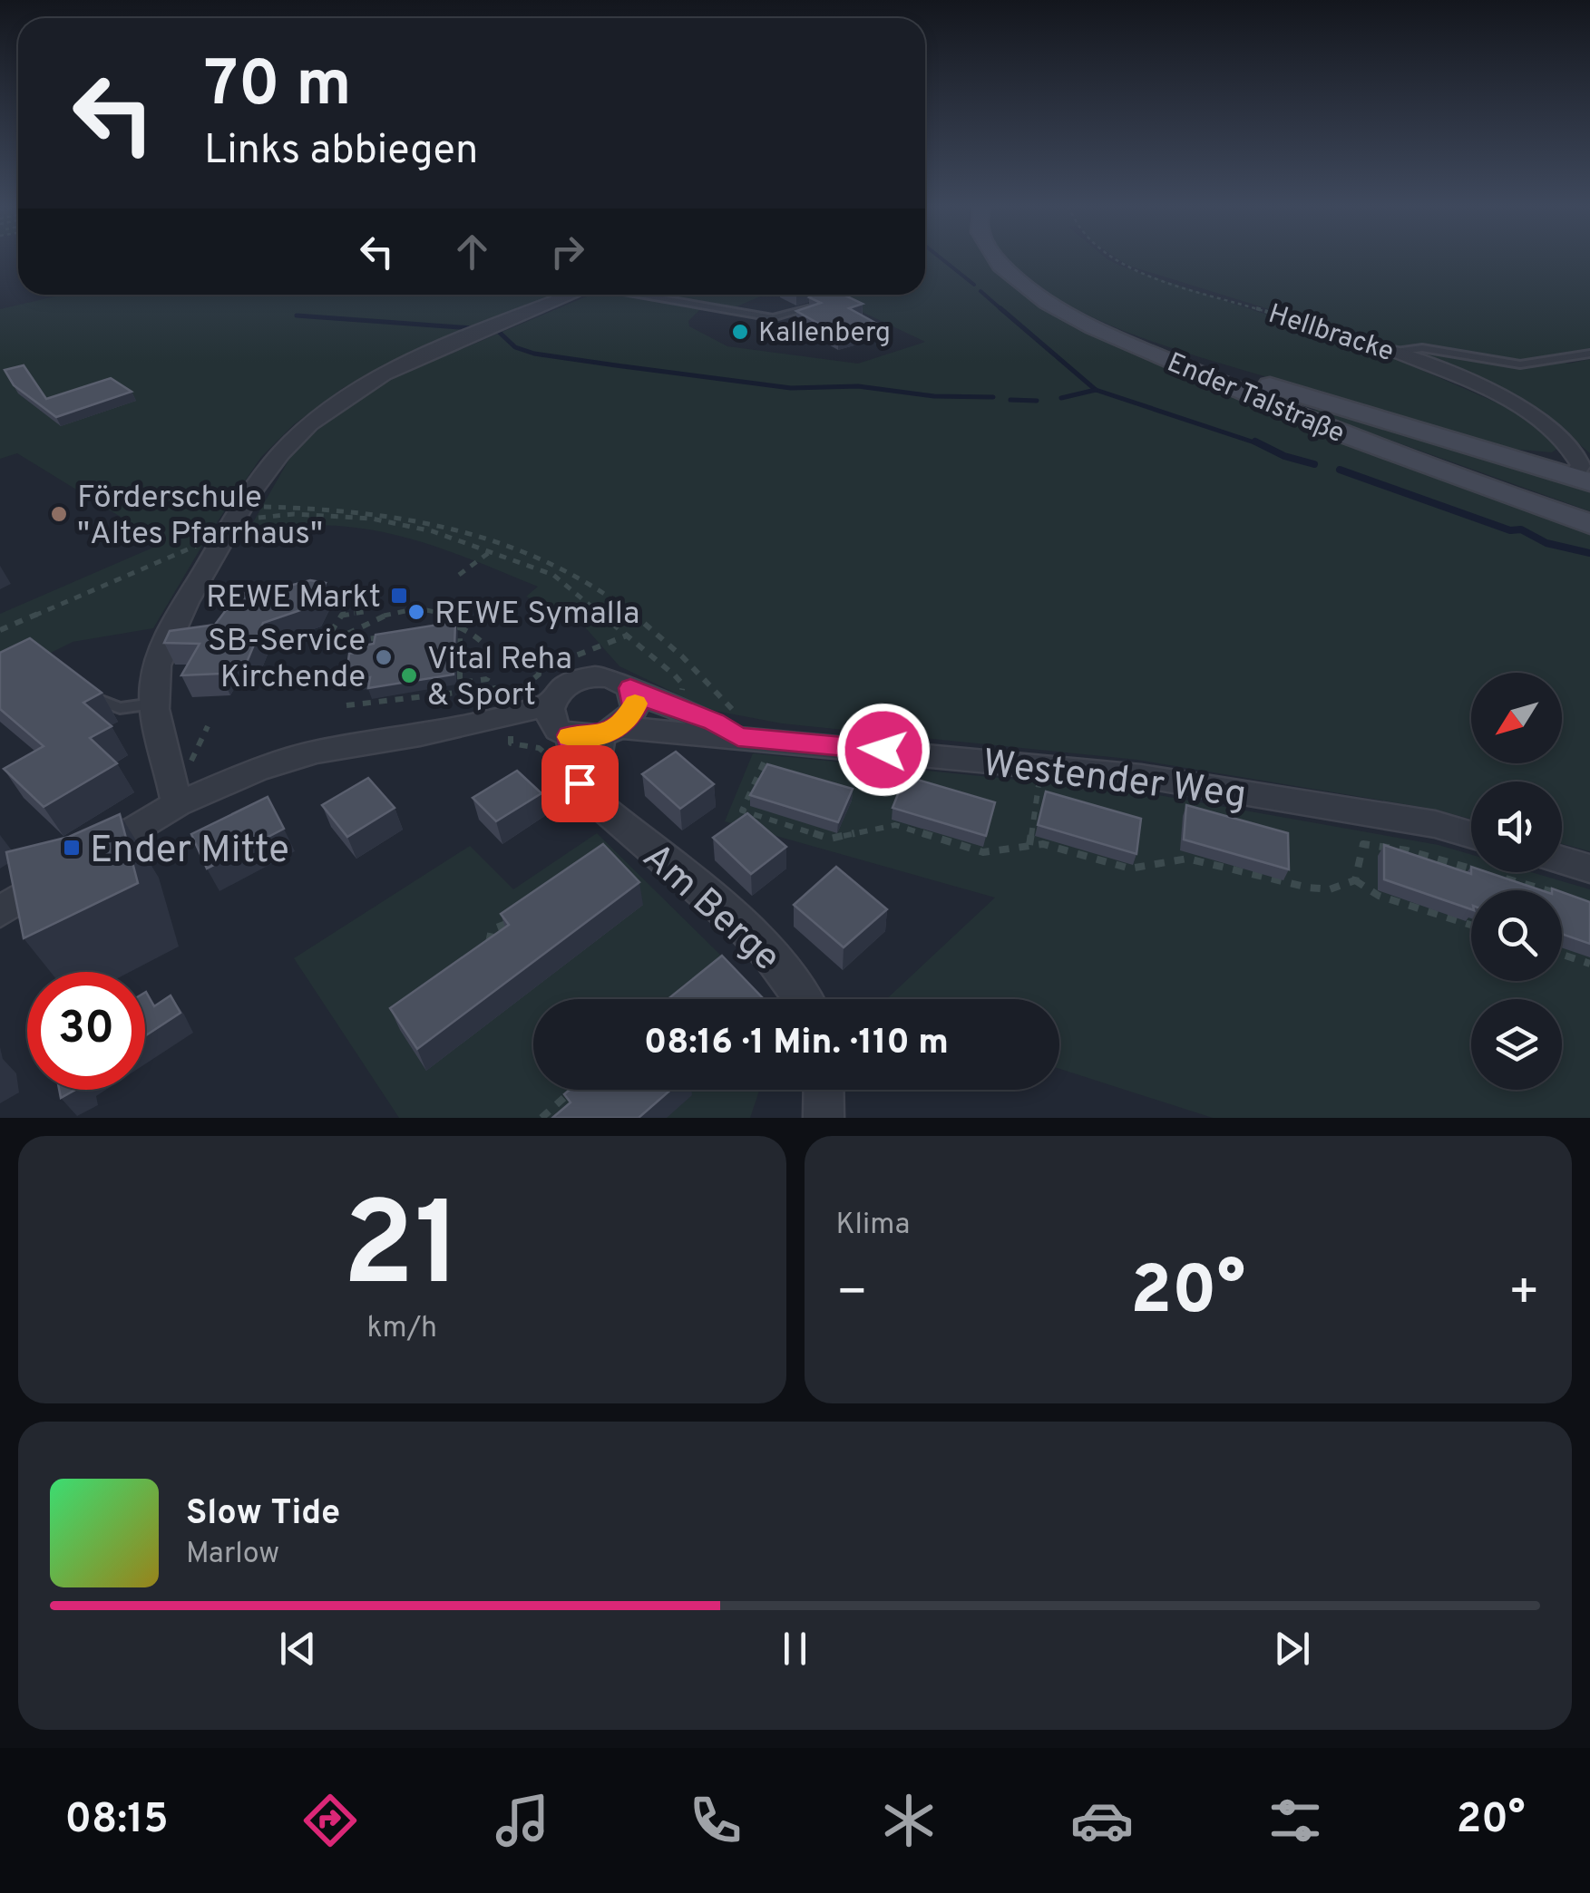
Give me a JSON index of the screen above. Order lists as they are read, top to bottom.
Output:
{
  "streets": {
    "main road": ["Ender Talstraße"],
    "street": ["Hellbracke", "Westender Weg", "Am Berge"]
  },
  "crossings": [
    ["Westender Weg", "Am Berge"]
  ],
  "places": {
    "other": [
      "Kallenberg",
      "Förderschule \"Altes Pfarrhaus\"",
      "REWE Symalla",
      "SB-Service Kirchende",
      "Vital Reha & Sport"
    ],
    "transit": ["REWE Markt", "Ender Mitte"]
  },
  "north": "bottom left",
  "page": {
    "turn": ["70 m", "Links abbiegen"],
    "limit": "30",
    "trip": "08:16 · 1 Min. · 110 m",
    "tile": [
      ["21", "km/h"],
      "Klima"
    ],
    "heat": ["−", "20°", "+"],
    "song": ["Slow Tide", "Marlow"],
    "tabs": ["08:15", "20°"]
  }
}
